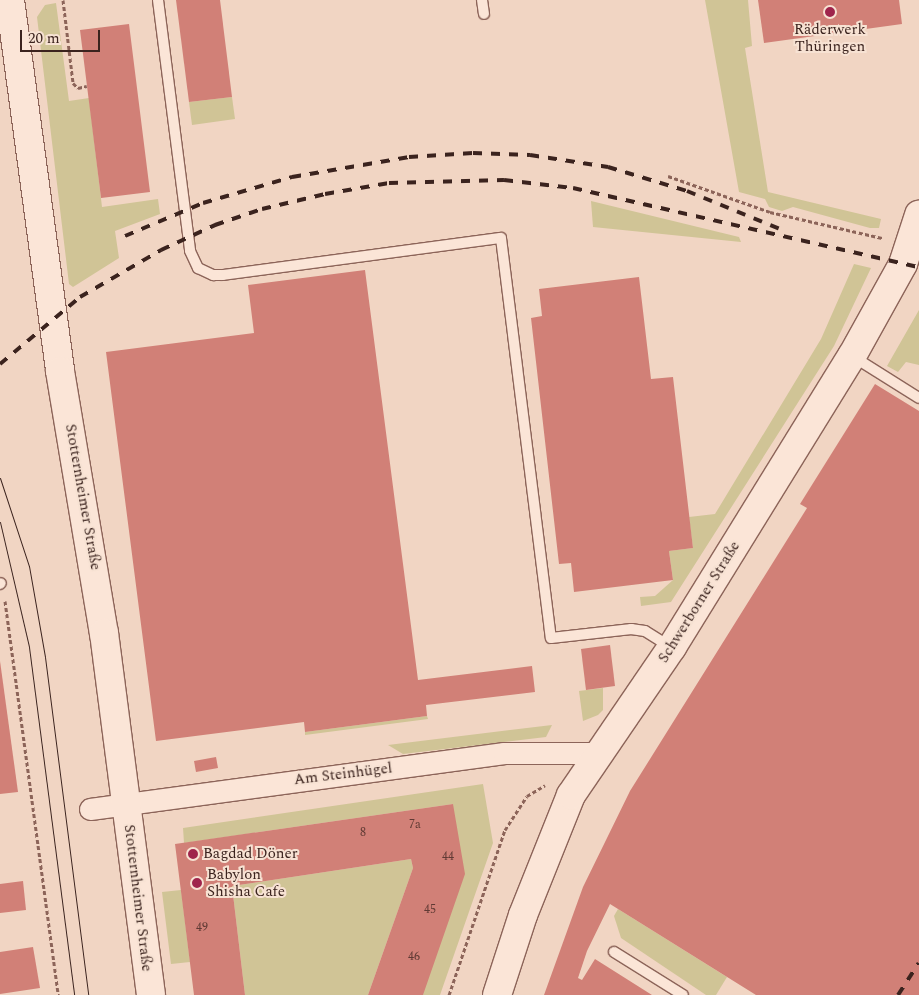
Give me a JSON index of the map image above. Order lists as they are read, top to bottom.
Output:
{
  "streets": {
    "main road": ["Stotternheimer Straße", "Schwerborner Straße"],
    "street": ["Am Steinhügel"]
  },
  "crossings": [
    ["Stotternheimer Straße", "Am Steinhügel"],
    ["Schwerborner Straße", "Am Steinhügel"]
  ],
  "places": ["Räderwerk Thüringen", "Bagdad Döner", "Babylon Shisha Cafe"],
  "house_numbers": [
    "7a",
    "8",
    "44",
    "45",
    "49",
    "46"
  ],
  "scale_bar": "20 m"
}
